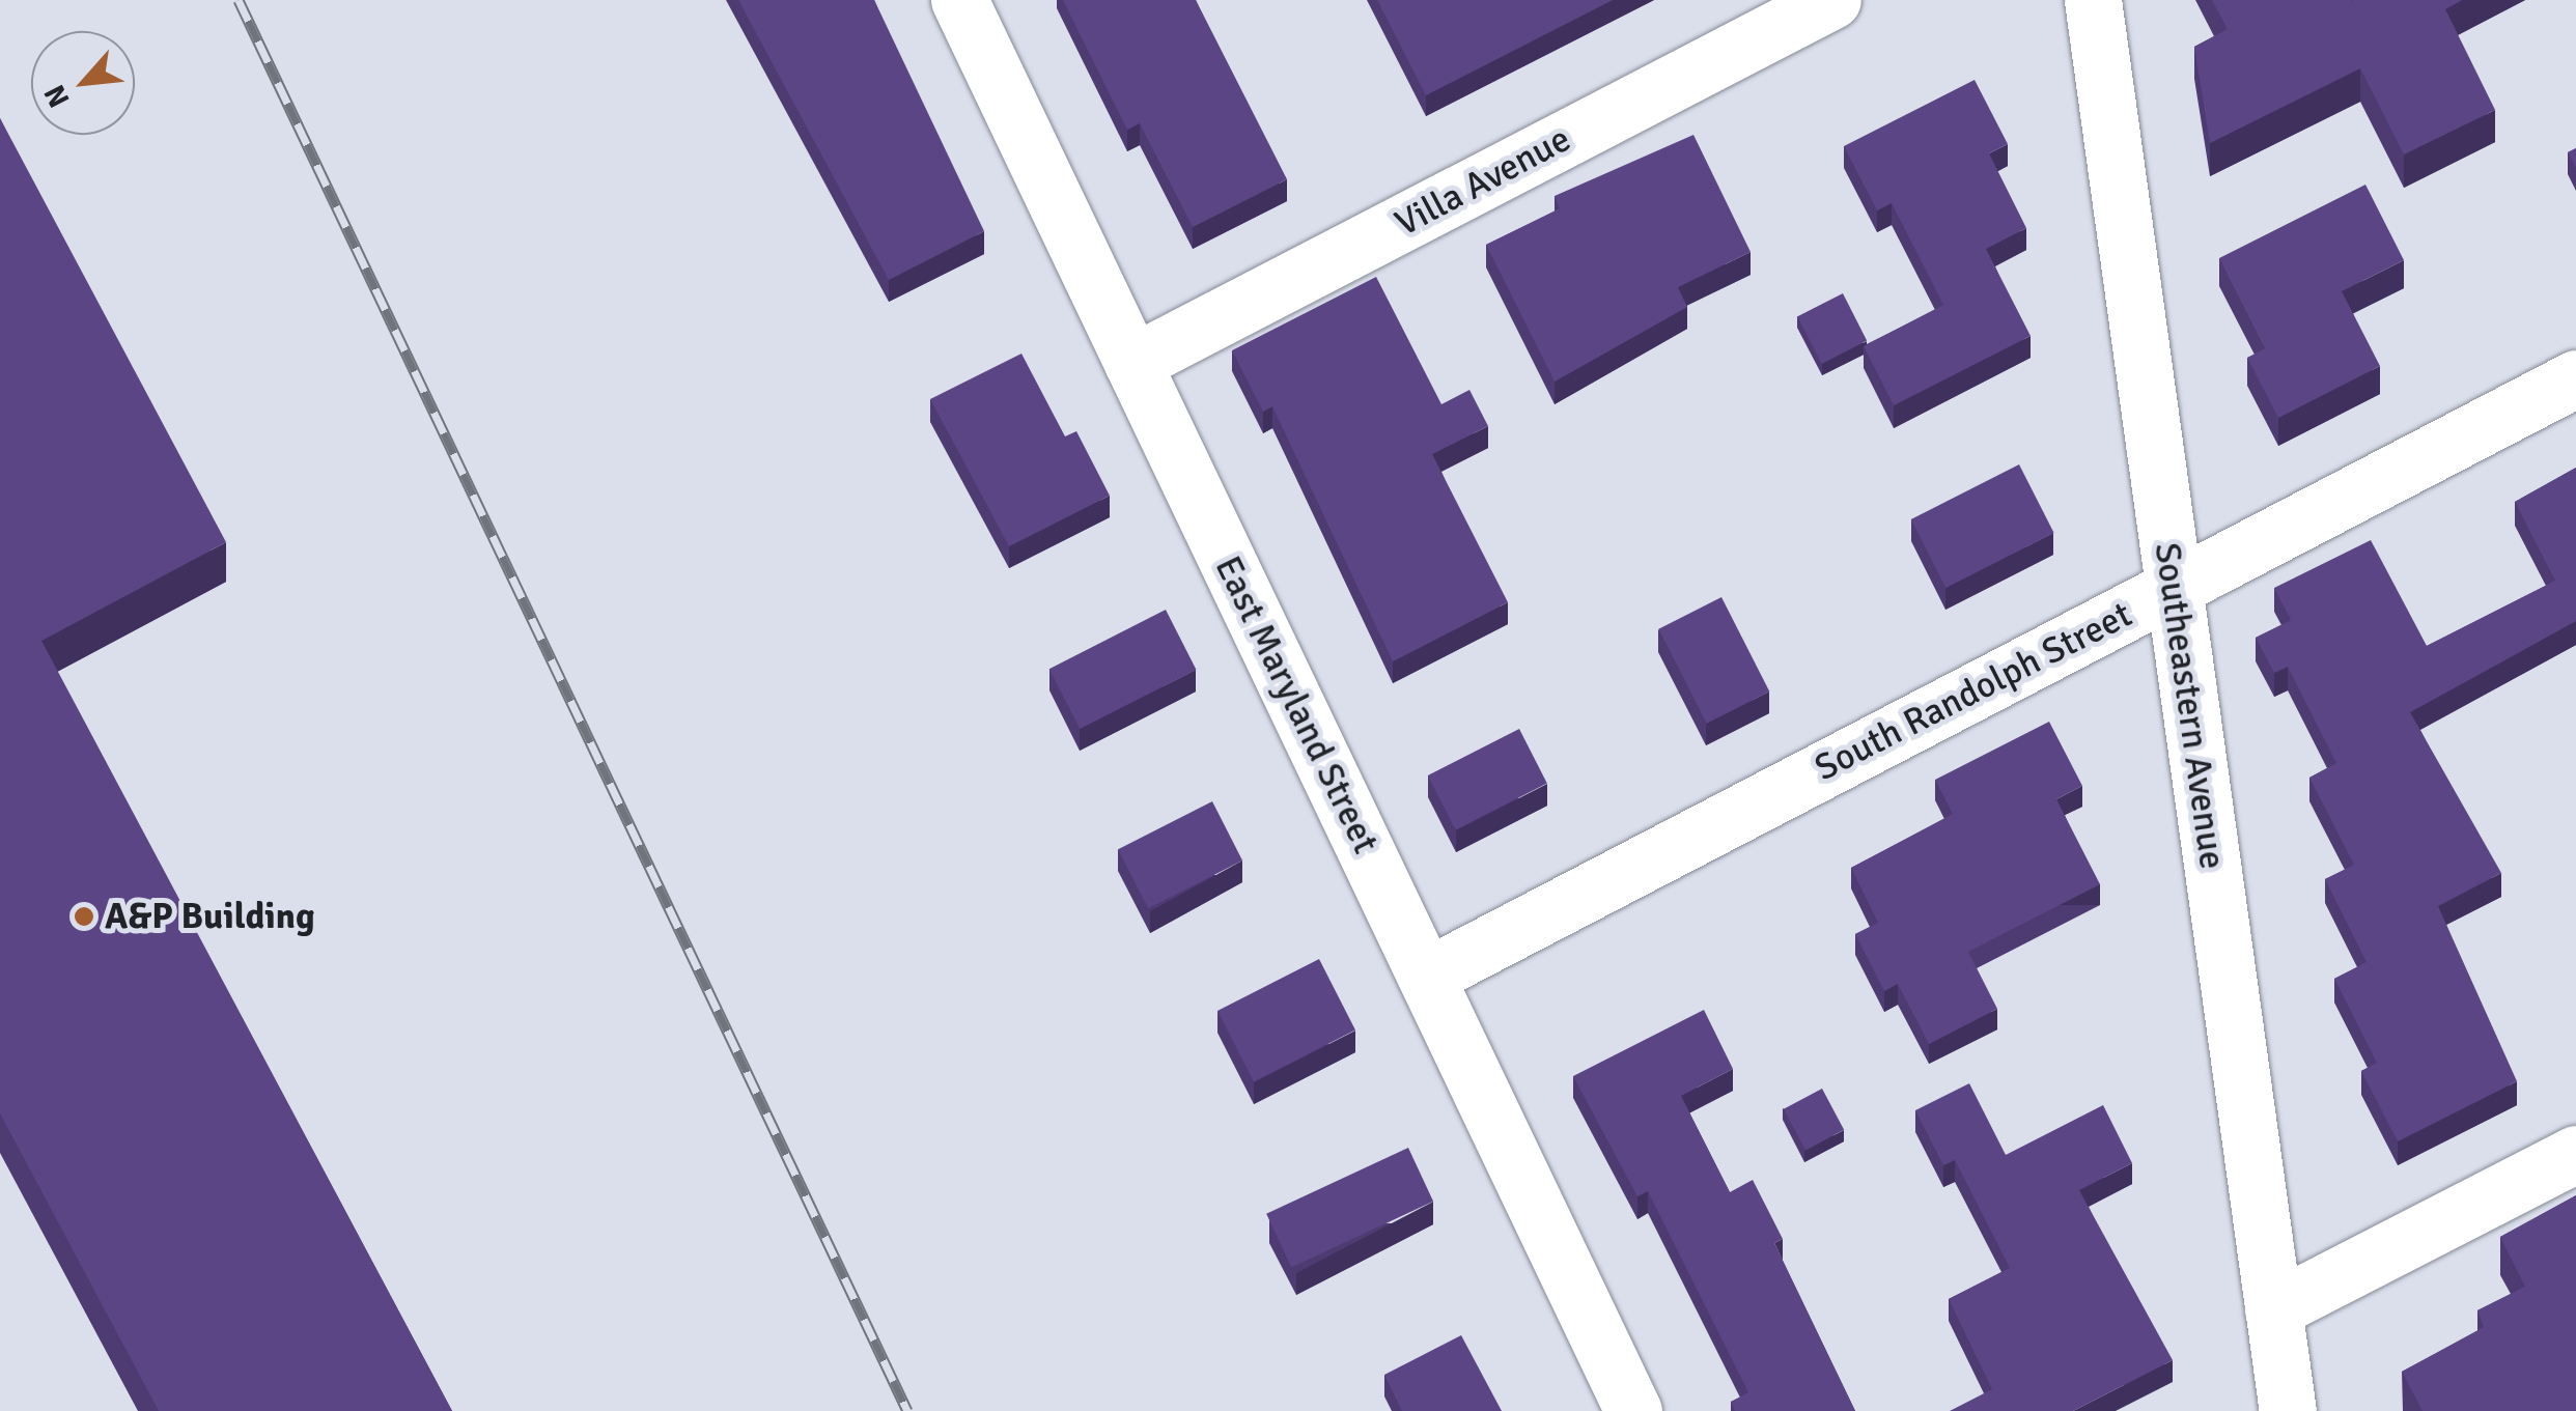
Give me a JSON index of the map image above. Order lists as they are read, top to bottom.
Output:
{
  "streets": {
    "street": [
      "Villa Avenue",
      "South Randolph Street",
      "East Maryland Street",
      "Southeastern Avenue"
    ]
  },
  "crossings": [
    ["Villa Avenue", "East Maryland Street"],
    ["South Randolph Street", "East Maryland Street"],
    ["South Randolph Street", "Southeastern Avenue"]
  ],
  "places": ["A&P Building"],
  "north": "bottom left"
}
